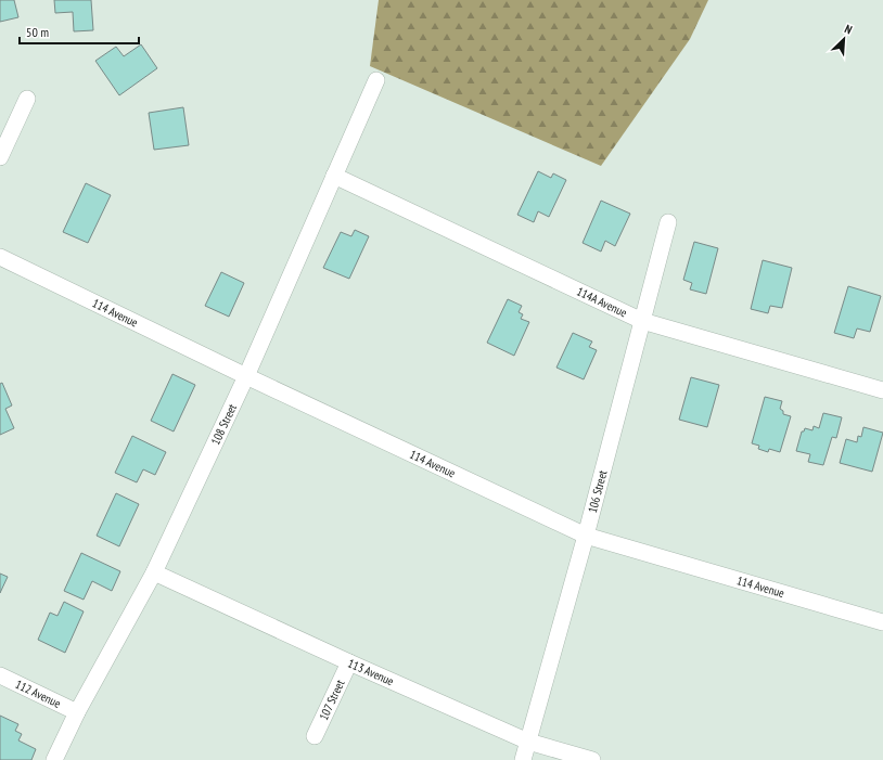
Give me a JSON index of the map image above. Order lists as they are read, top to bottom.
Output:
{
  "streets": {
    "street": [
      "114A Avenue",
      "114 Avenue",
      "108 Street",
      "106 Street",
      "113 Avenue",
      "112 Avenue",
      "107 Street"
    ]
  },
  "crossings": [
    ["114A Avenue", "108 Street"],
    ["114A Avenue", "106 Street"],
    ["114 Avenue", "108 Street"],
    ["114 Avenue", "106 Street"],
    ["108 Street", "113 Avenue"],
    ["108 Street", "112 Avenue"],
    ["106 Street", "113 Avenue"],
    ["113 Avenue", "107 Street"]
  ],
  "scale_bar": "50 m",
  "north": "top right"
}
